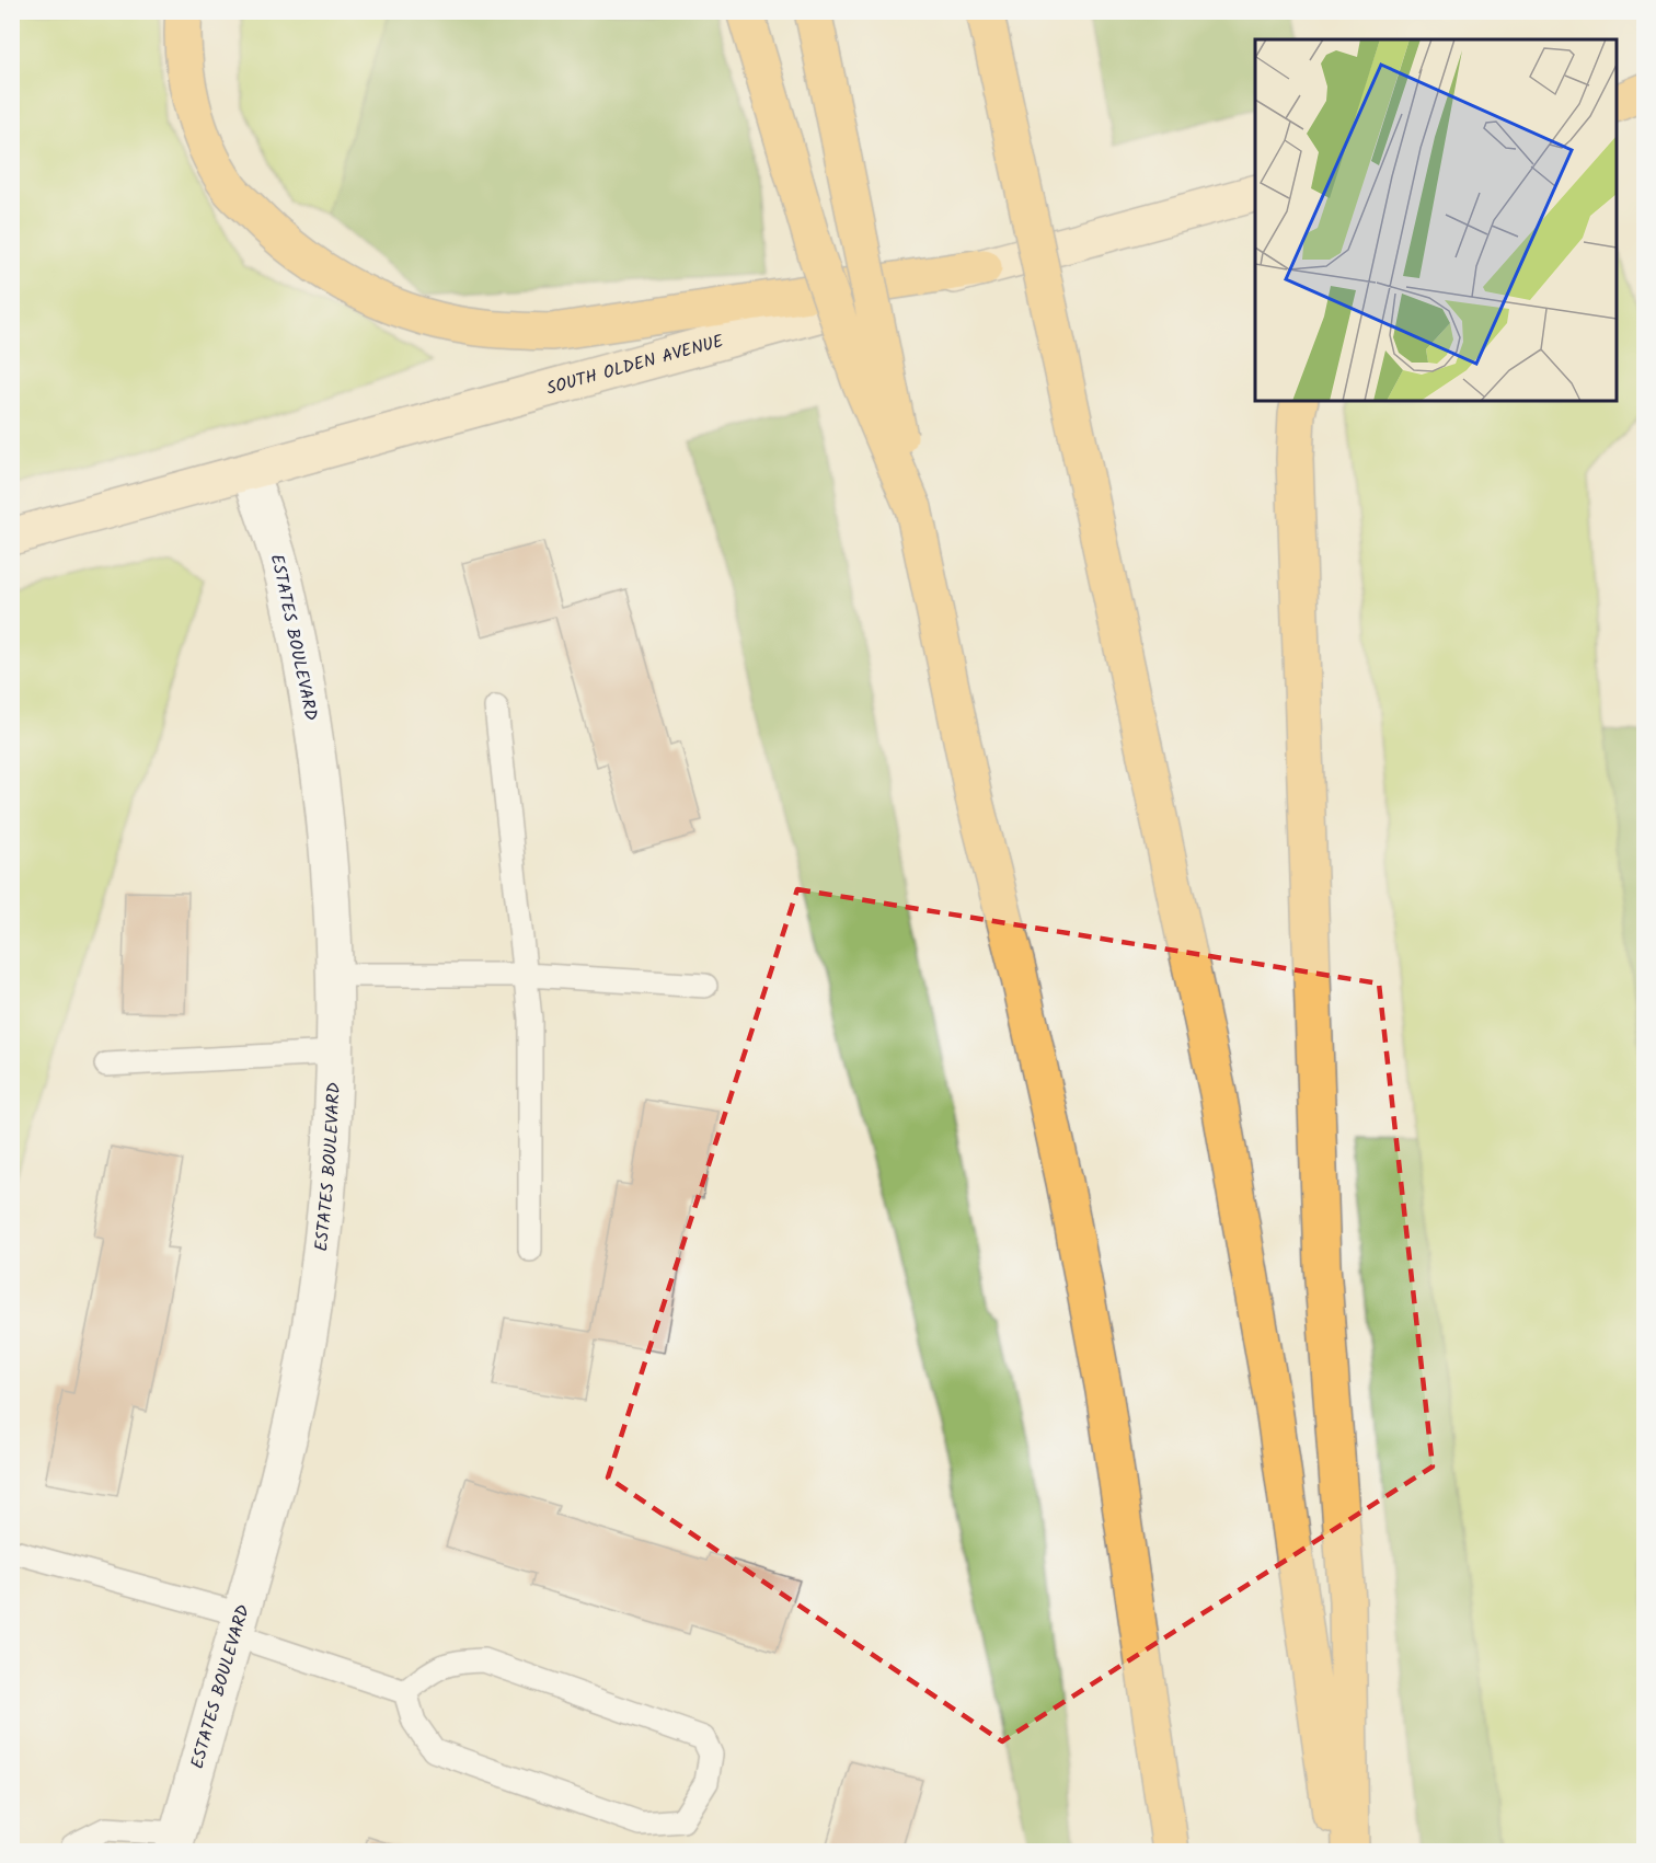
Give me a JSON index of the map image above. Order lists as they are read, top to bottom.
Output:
{
  "streets": {
    "main road": ["SOUTH OLDEN AVENUE"],
    "street": ["ESTATES BOULEVARD"]
  },
  "crossings": [
    ["SOUTH OLDEN AVENUE", "ESTATES BOULEVARD"]
  ]
}
